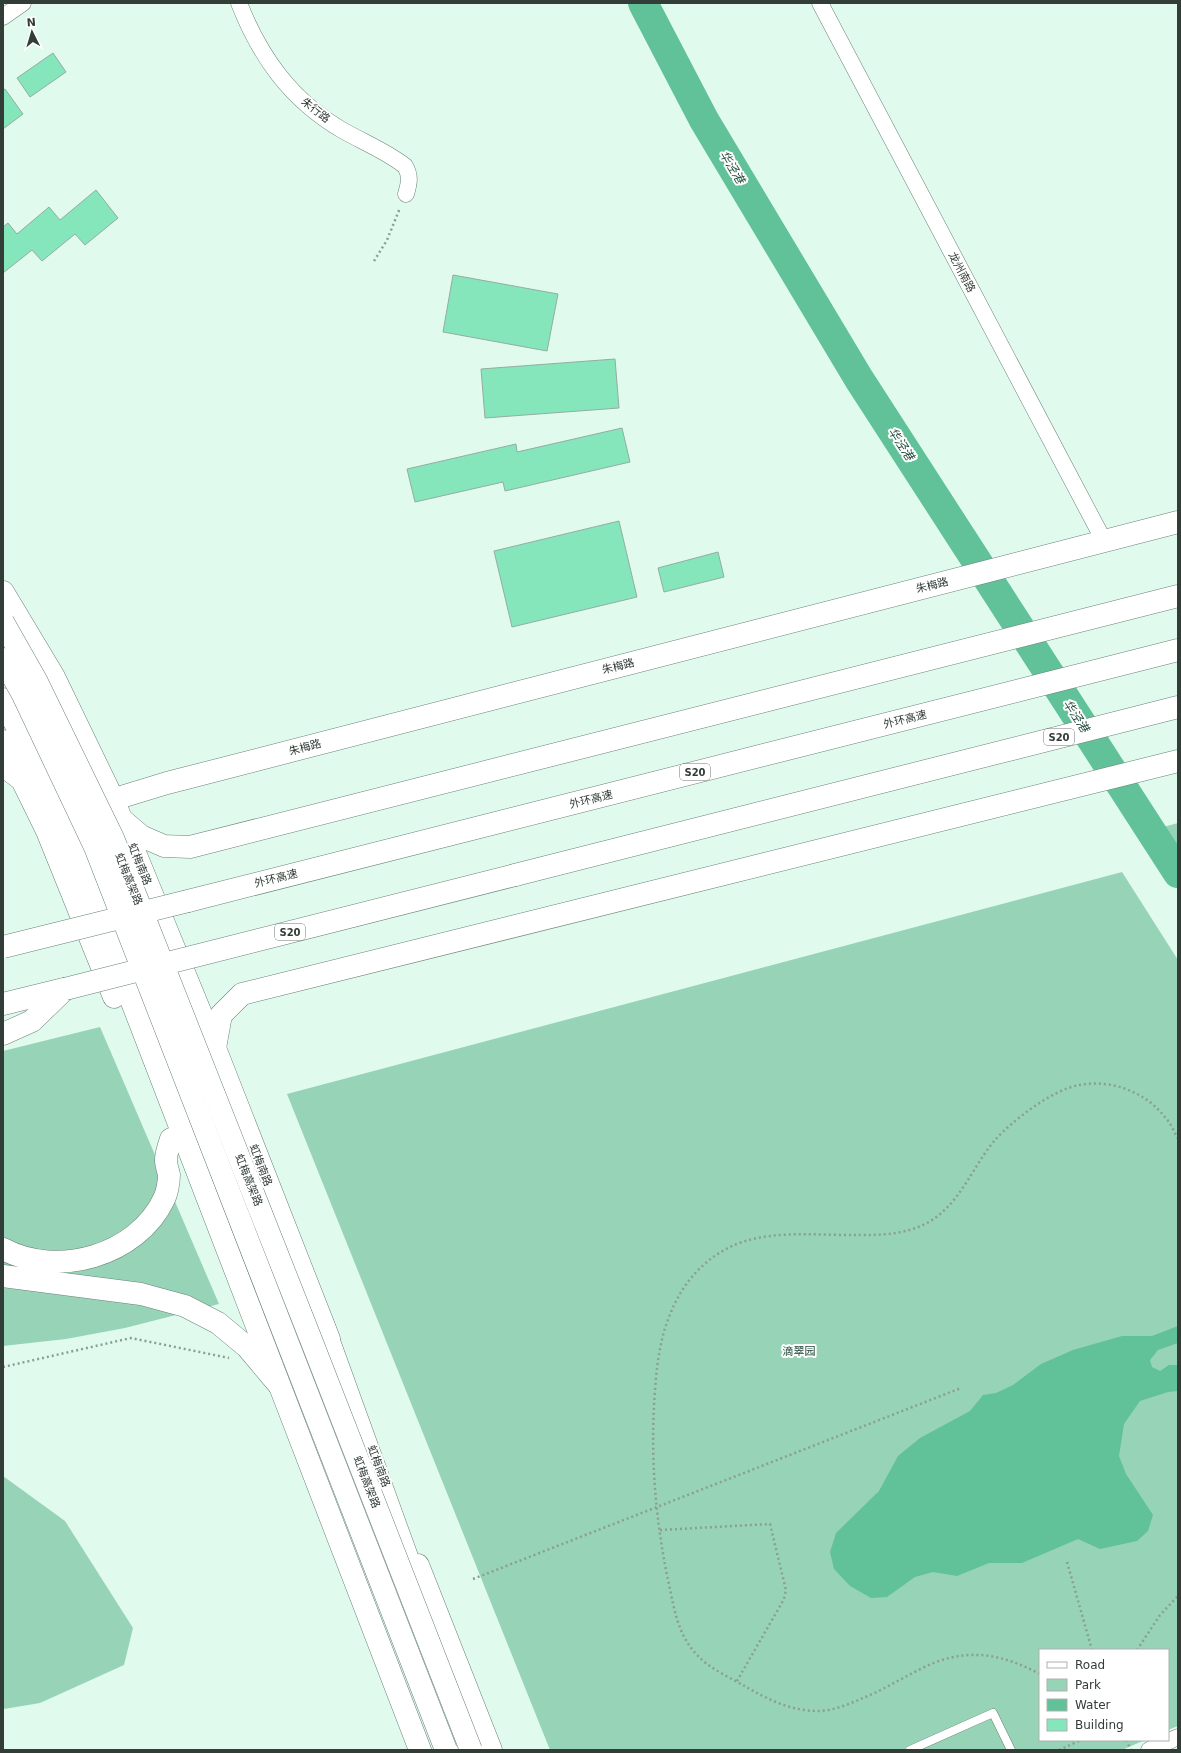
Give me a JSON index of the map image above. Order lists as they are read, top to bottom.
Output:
{
  "streets": {
    "main road": [
      "朱梅路",
      "外环高速",
      "S20",
      "虹梅南路",
      "虹梅高架路"
    ],
    "street": ["朱行路", "龙州南路"]
  },
  "crossings": [
    ["龙州南路", "朱梅路"],
    ["朱梅路", "虹梅南路"]
  ],
  "water": ["华泾港"],
  "parks": ["滴翠园"],
  "legend": [
    "Road",
    "Park",
    "Water",
    "Building"
  ],
  "north": "top"
}
